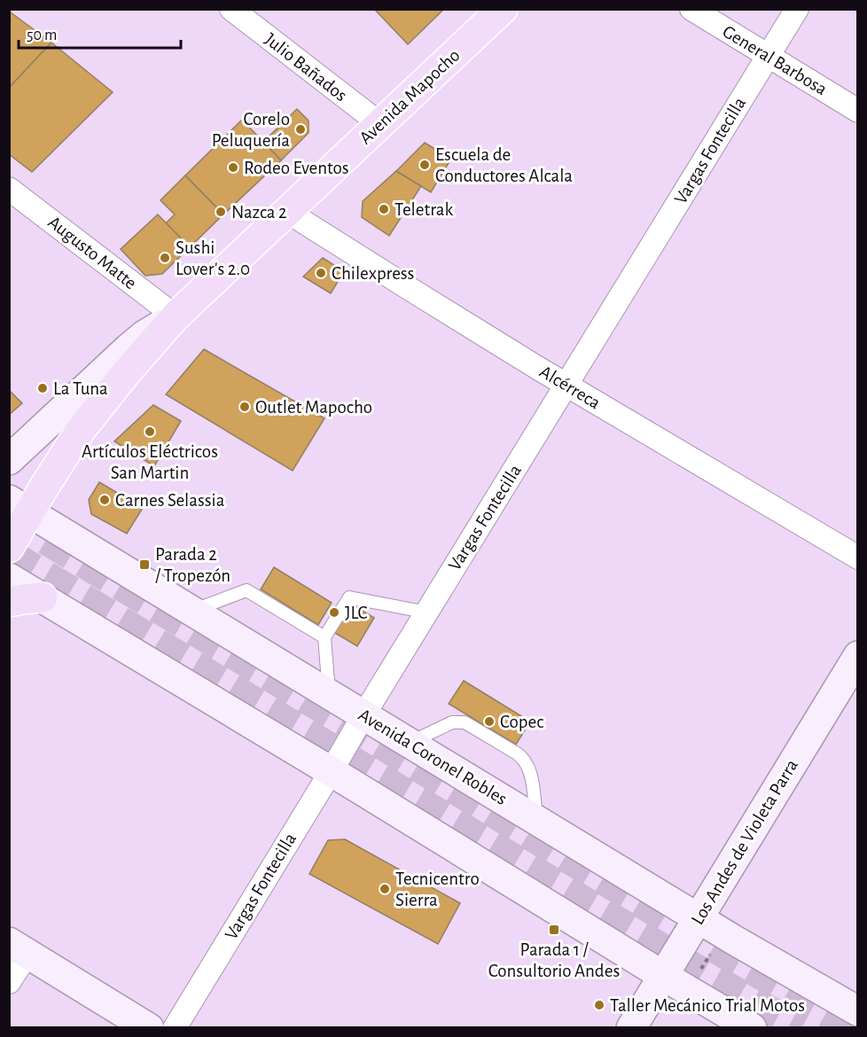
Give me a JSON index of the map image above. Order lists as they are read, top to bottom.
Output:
{
  "streets": {
    "main road": ["Avenida Mapocho", "Avenida Coronel Robles", "Los Andes de Violeta Parra"],
    "street": [
      "General Barbosa",
      "Julio Bañados",
      "Vargas Fontecilla",
      "Augusto Matte",
      "Alcérreca"
    ]
  },
  "crossings": [
    ["General Barbosa", "Vargas Fontecilla"],
    ["Julio Bañados", "Avenida Mapocho"],
    ["Avenida Mapocho", "Augusto Matte"],
    ["Avenida Mapocho", "Alcérreca"],
    ["Vargas Fontecilla", "Alcérreca"],
    ["Vargas Fontecilla", "Avenida Coronel Robles"],
    ["Avenida Coronel Robles", "Los Andes de Violeta Parra"]
  ],
  "places": {
    "other": [
      "Corelo Peluquería",
      "Escuela de Conductores Alcala",
      "Rodeo Eventos",
      "Teletrak",
      "Nazca 2",
      "Sushi Lover's 2.0",
      "Chilexpress",
      "La Tuna",
      "Outlet Mapocho",
      "Artículos Eléctricos San Martin",
      "Carnes Selassia",
      "JLC",
      "Copec",
      "Tecnicentro Sierra",
      "Taller Mecánico Trial Motos"
    ],
    "transit": ["Parada 2 / Tropezón", "Parada 1 / Consultorio Andes"]
  },
  "scale_bar": "50 m"
}
